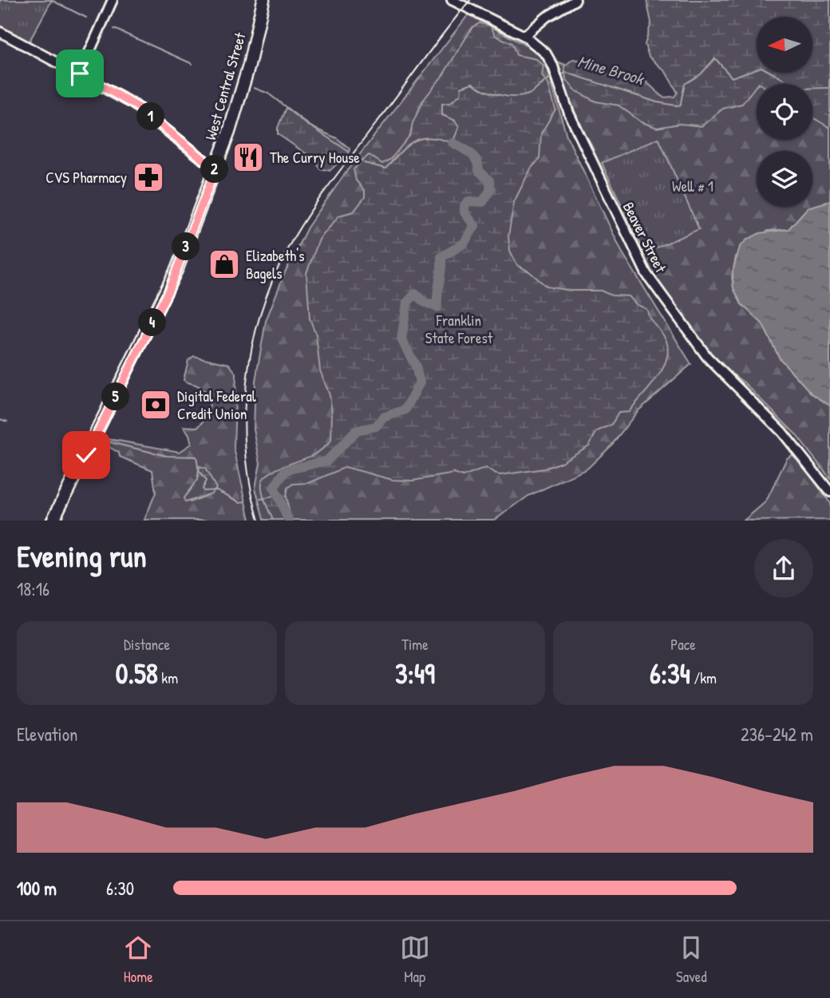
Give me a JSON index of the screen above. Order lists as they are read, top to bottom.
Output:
{
  "streets": {
    "main road": ["West Central Street"],
    "street": ["Beaver Street"]
  },
  "water": ["Mine Brook"],
  "parks": ["Well # 1", "Franklin State Forest"],
  "places": {
    "restaurant": ["The Curry House"],
    "pharmacy": ["CVS Pharmacy"],
    "shop": ["Elizabeth's Bagels"],
    "bank": ["Digital Federal Credit Union"]
  },
  "north": "left",
  "page": {
    "pins": [
      "1",
      "2",
      "3",
      "4",
      "5"
    ],
    "heading": ["Evening run", "18:16"],
    "stats": [
      ["Distance", "0.58 km"],
      ["Time", "3:49"],
      ["Pace", "6:34 /km"]
    ],
    "chart": ["Elevation", "236–242 m"],
    "list": [
      {
        "name": "100 m",
        "note": "6:30"
      }
    ],
    "tabs": ["Home", "Map", "Saved"]
  }
}
